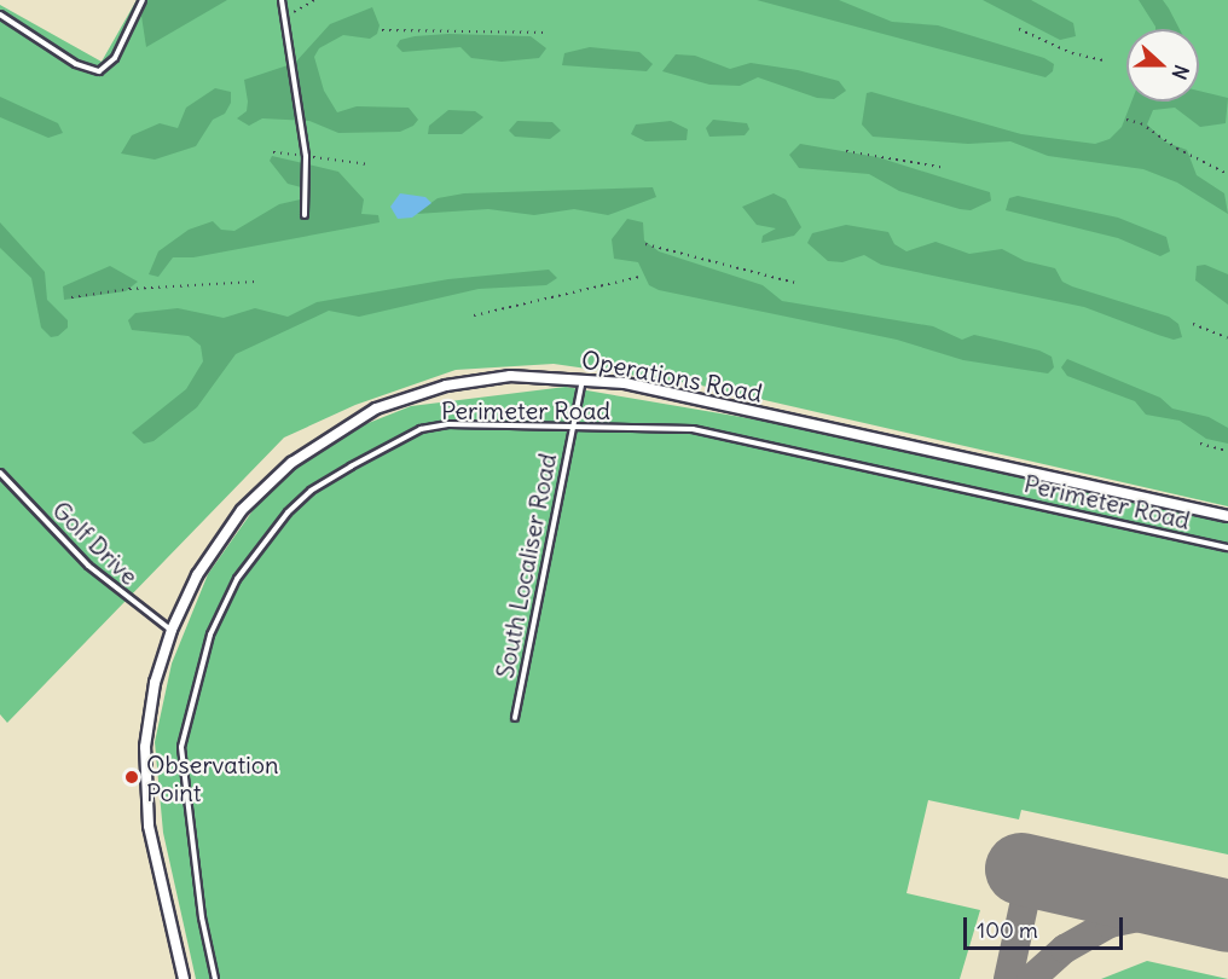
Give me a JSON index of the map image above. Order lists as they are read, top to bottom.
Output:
{
  "streets": {
    "street": ["Operations Road"],
    "lane": ["Perimeter Road", "Golf Drive", "South Localiser Road"]
  },
  "crossings": [
    ["Operations Road", "Golf Drive"],
    ["Operations Road", "South Localiser Road"],
    ["Perimeter Road", "South Localiser Road"]
  ],
  "places": ["Observation Point"],
  "scale_bar": "100 m",
  "north": "right"
}
